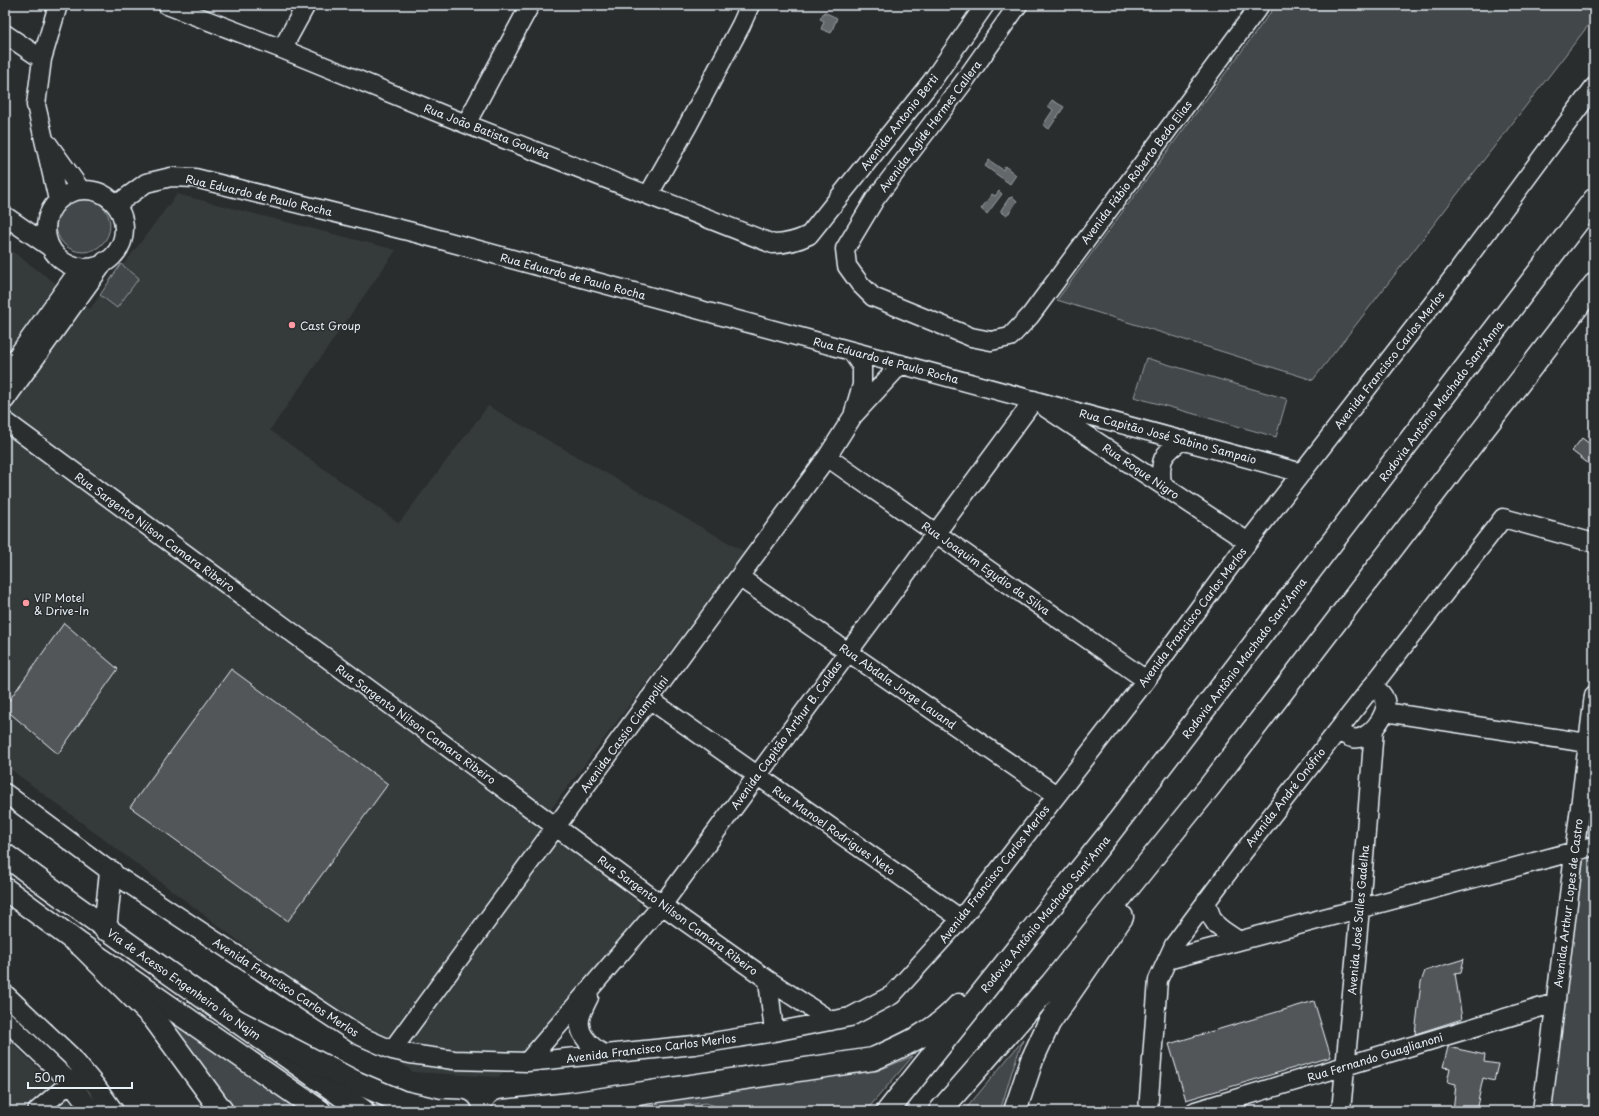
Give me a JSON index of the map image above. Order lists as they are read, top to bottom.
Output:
{
  "streets": {
    "main road": ["Rodovia Antônio Machado Sant'Anna", "Via de Acesso Engenheiro Ivo Najm"],
    "street": [
      "Avenida Antonio Berti",
      "Avenida Agide Hermes Callera",
      "Rua João Batista Gouvêa",
      "Avenida Fábio Roberto Bedo Elias",
      "Rua Eduardo de Paulo Rocha",
      "Avenida Francisco Carlos Merlos",
      "Rua Capitão José Sabino Sampaio",
      "Rua Roque Nigro",
      "Rua Sargento Nilson Camara Ribeiro",
      "Rua Joaquim Egydio da Silva",
      "Rua Abdala Jorge Lauand",
      "Avenida Cassio Ciampolini",
      "Avenida Capitão Arthur B. Caldas",
      "Avenida André Onófrio",
      "Rua Manoel Rodrigues Neto",
      "Avenida Arthur Lopes de Castro",
      "Avenida José Salles Gadelha",
      "Rua Fernando Guaglianoni"
    ]
  },
  "crossings": [
    ["Avenida Antonio Berti", "Rua João Batista Gouvêa"],
    ["Avenida Agide Hermes Callera", "Avenida Fábio Roberto Bedo Elias"],
    ["Rua Eduardo de Paulo Rocha", "Rua Capitão José Sabino Sampaio"],
    ["Rua Eduardo de Paulo Rocha", "Rua Roque Nigro"],
    ["Rua Eduardo de Paulo Rocha", "Avenida Capitão Arthur B. Caldas"],
    ["Avenida Francisco Carlos Merlos", "Rua Capitão José Sabino Sampaio"],
    ["Avenida Francisco Carlos Merlos", "Rua Roque Nigro"],
    ["Avenida Francisco Carlos Merlos", "Rua Sargento Nilson Camara Ribeiro"],
    ["Avenida Francisco Carlos Merlos", "Rua Joaquim Egydio da Silva"],
    ["Avenida Francisco Carlos Merlos", "Rua Abdala Jorge Lauand"],
    ["Avenida Francisco Carlos Merlos", "Avenida Cassio Ciampolini"],
    ["Avenida Francisco Carlos Merlos", "Avenida Capitão Arthur B. Caldas"],
    ["Avenida Francisco Carlos Merlos", "Rua Manoel Rodrigues Neto"],
    ["Rua Capitão José Sabino Sampaio", "Rua Roque Nigro"],
    ["Rua Capitão José Sabino Sampaio", "Avenida Capitão Arthur B. Caldas"],
    ["Rua Roque Nigro", "Avenida Capitão Arthur B. Caldas"],
    ["Rua Sargento Nilson Camara Ribeiro", "Avenida Cassio Ciampolini"],
    ["Rua Sargento Nilson Camara Ribeiro", "Avenida Capitão Arthur B. Caldas"],
    ["Rua Joaquim Egydio da Silva", "Avenida Cassio Ciampolini"],
    ["Rua Joaquim Egydio da Silva", "Avenida Capitão Arthur B. Caldas"],
    ["Rua Abdala Jorge Lauand", "Avenida Cassio Ciampolini"],
    ["Rua Abdala Jorge Lauand", "Avenida Capitão Arthur B. Caldas"],
    ["Avenida Cassio Ciampolini", "Rua Manoel Rodrigues Neto"],
    ["Avenida Capitão Arthur B. Caldas", "Rua Manoel Rodrigues Neto"],
    ["Avenida Arthur Lopes de Castro", "Rua Fernando Guaglianoni"],
    ["Avenida José Salles Gadelha", "Rua Fernando Guaglianoni"]
  ],
  "places": ["Cast Group", "VIP Motel & Drive-In"],
  "scale_bar": "50 m"
}
